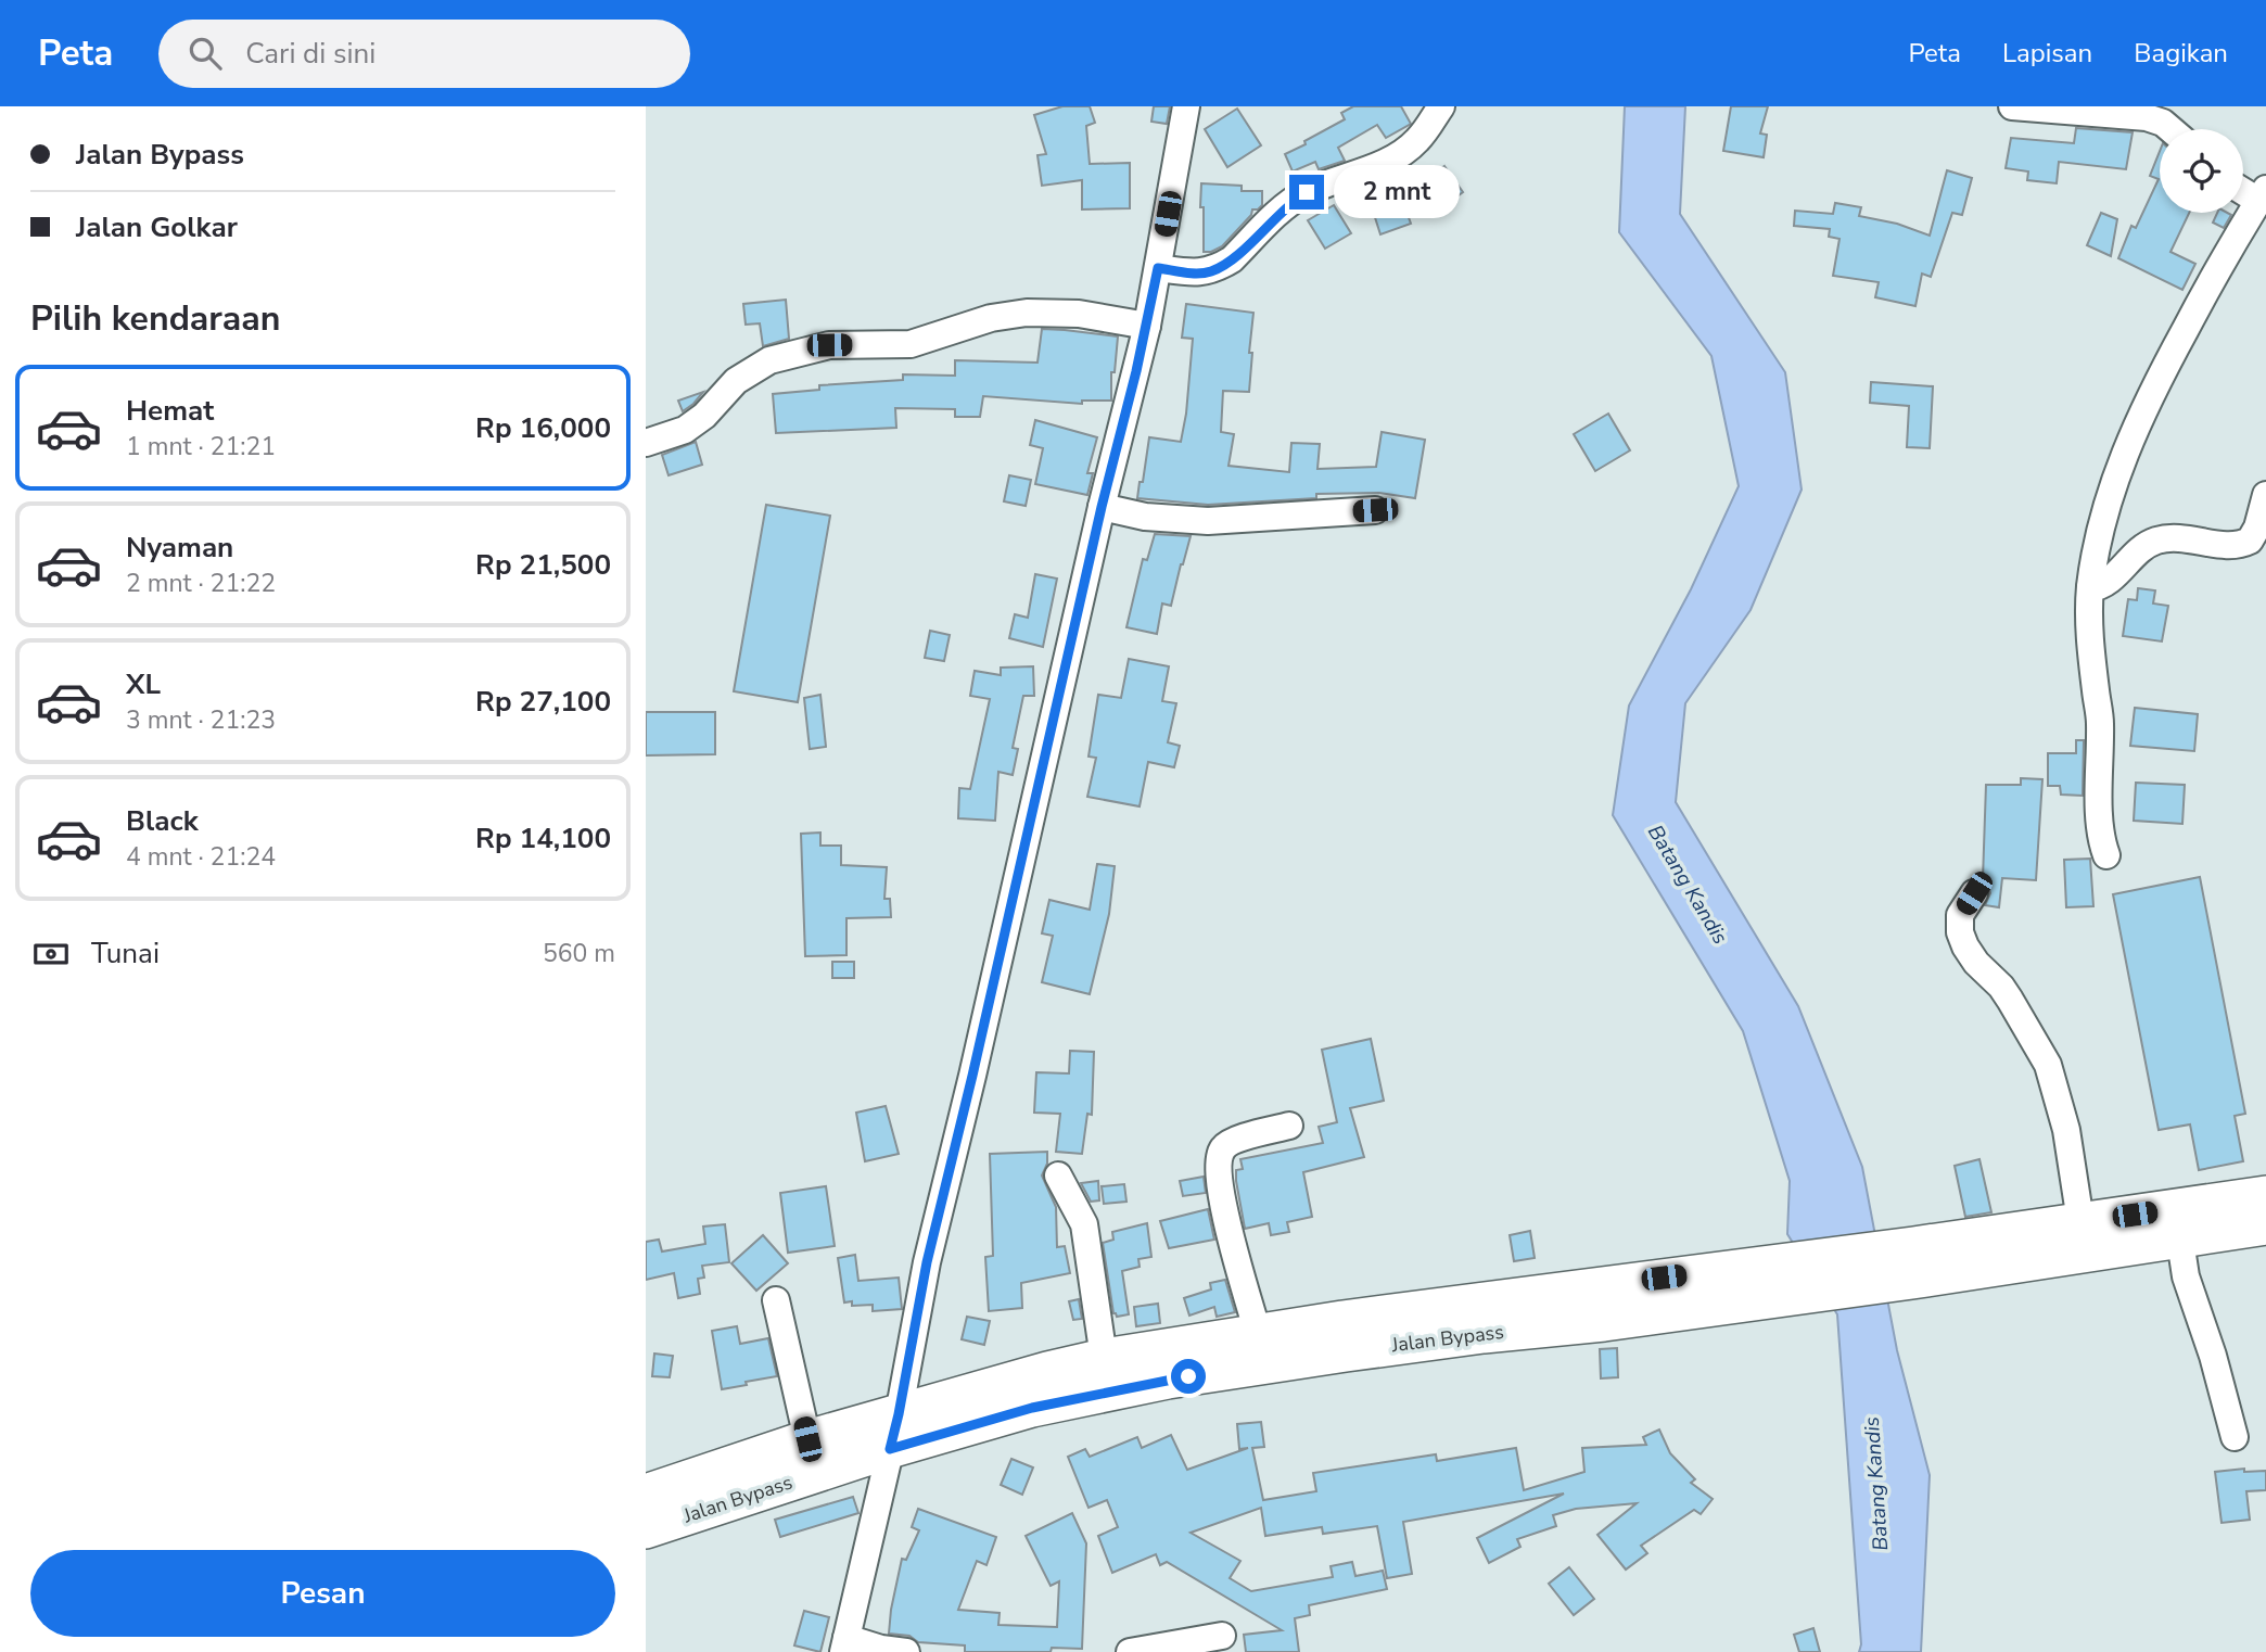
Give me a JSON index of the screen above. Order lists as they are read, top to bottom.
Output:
{
  "streets": {
    "highway": ["Jalan Bypass"]
  },
  "water": ["Batang Kandis"],
  "page": {
    "header": "Peta",
    "search": "Cari di sini",
    "nav": ["Peta", "Lapisan", "Bagikan"],
    "banner": ["Jalan Bypass", "Jalan Golkar"],
    "bubble": "2 mnt",
    "heading": "Pilih kendaraan",
    "list": [
      {
        "name": "Hemat",
        "note": "1 mnt · 21:21",
        "value": "Rp 16,000"
      },
      {
        "name": "Nyaman",
        "note": "2 mnt · 21:22",
        "value": "Rp 21,500"
      },
      {
        "name": "XL",
        "note": "3 mnt · 21:23",
        "value": "Rp 27,100"
      },
      {
        "name": "Black",
        "note": "4 mnt · 21:24",
        "value": "Rp 14,100"
      }
    ],
    "pay": ["Tunai", "560 m"],
    "buttons": "Pesan"
  }
}
